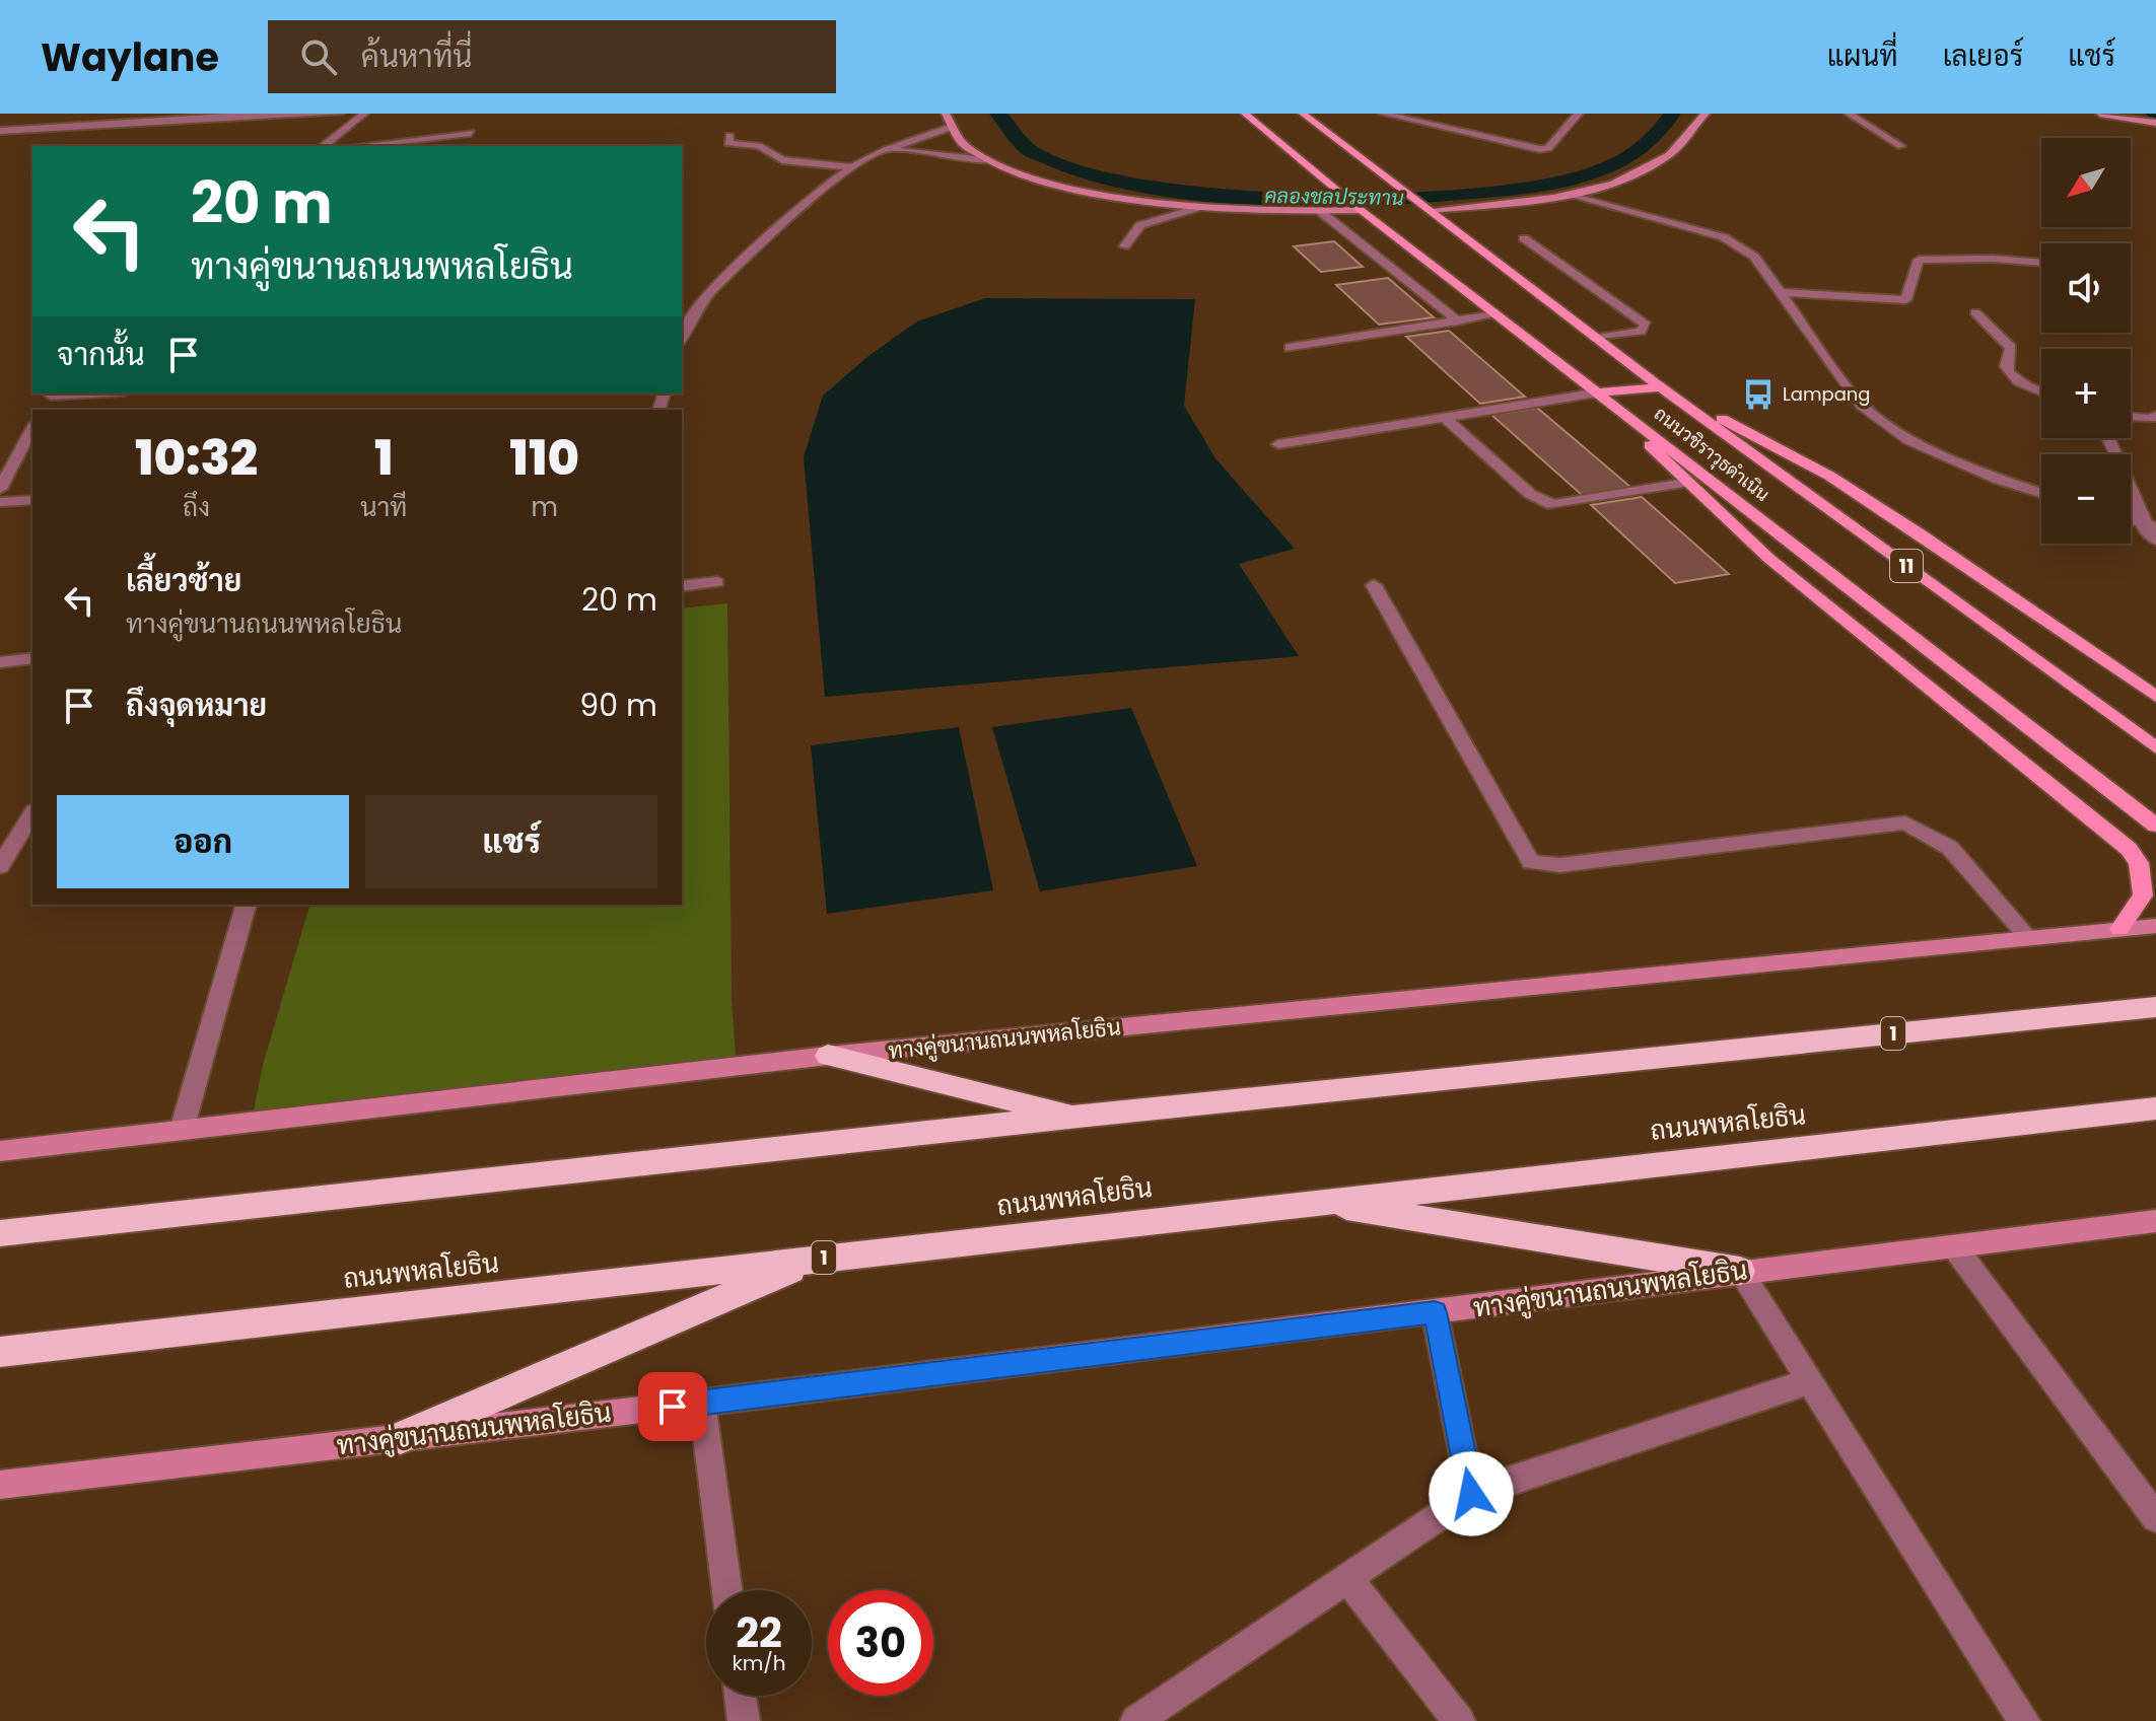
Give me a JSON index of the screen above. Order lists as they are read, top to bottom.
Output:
{
  "streets": {
    "highway": ["1", "ถนนพหลโยธิน"],
    "main road": ["ถนนวชิราวุธดำเนิน", "11", "ทางคู่ขนานถนนพหลโยธิน"]
  },
  "water": ["คลองชลประทาน"],
  "places": {
    "bus stop": ["Lampang"]
  },
  "north": "bottom left",
  "page": {
    "header": "Waylane",
    "search": "ค้นหาที่นี่",
    "nav": ["แผนที่", "เลเยอร์", "แชร์"],
    "map_buttons": ["+", "−"],
    "turn": ["20 m", "ทางคู่ขนานถนนพหลโยธิน"],
    "then": "จากนั้น",
    "eta": [
      "10:32",
      "ถึง",
      "1",
      "นาที",
      "110",
      "m"
    ],
    "list": [
      {
        "name": "เลี้ยวซ้าย",
        "note": "ทางคู่ขนานถนนพหลโยธิน",
        "value": "20 m"
      },
      {
        "name": "ถึงจุดหมาย",
        "value": "90 m"
      }
    ],
    "buttons": ["ออก", "แชร์"],
    "speed": "22 km/h",
    "limit": "30"
  }
}
